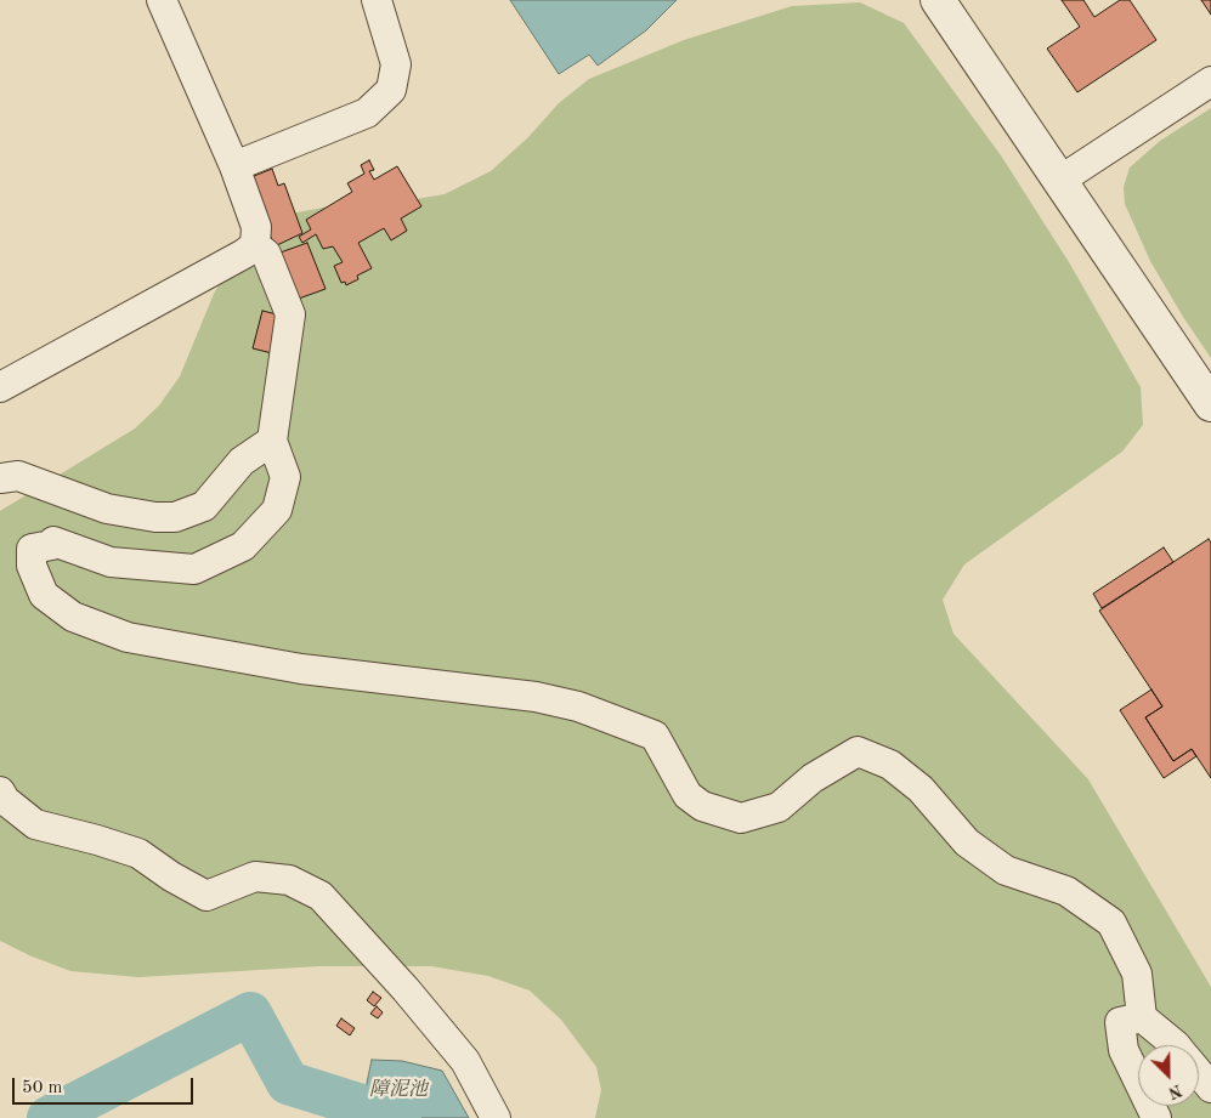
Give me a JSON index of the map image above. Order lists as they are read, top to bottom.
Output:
{
  "water": ["障泥池"],
  "scale_bar": "50 m",
  "north": "bottom right"
}
